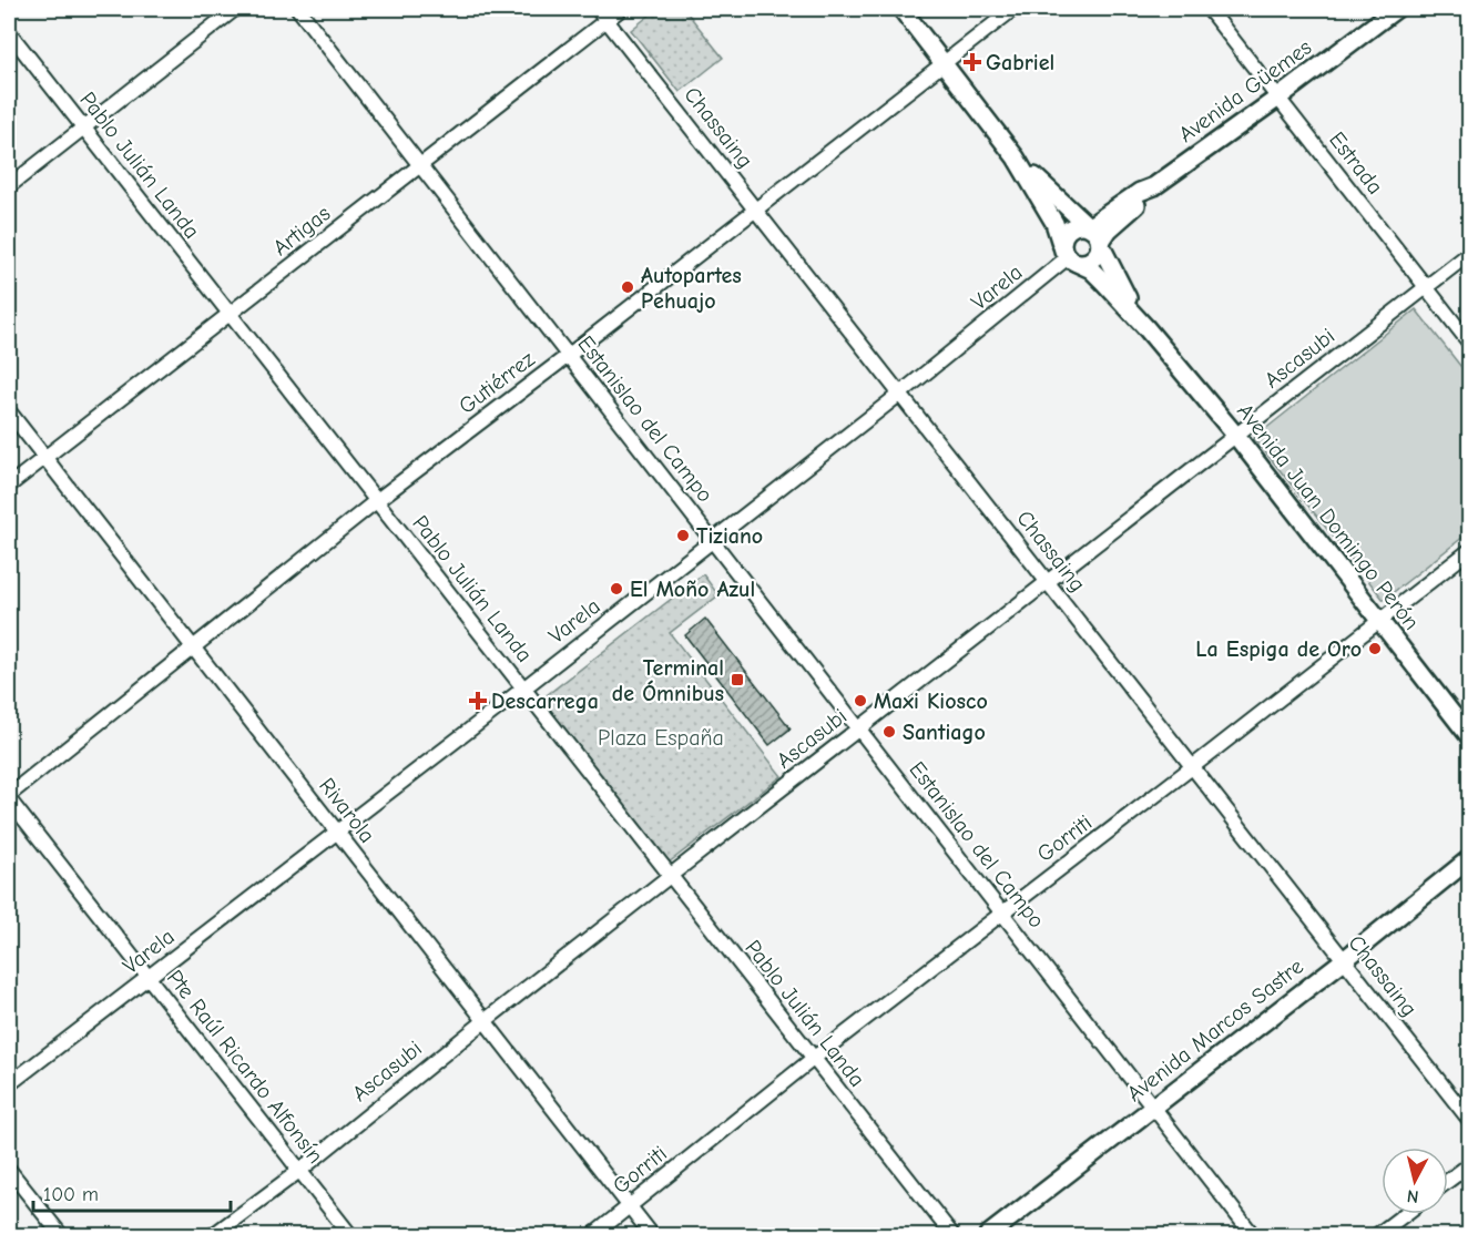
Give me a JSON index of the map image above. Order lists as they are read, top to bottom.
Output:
{
  "streets": {
    "main road": ["Avenida Güemes", "Avenida Juan Domingo Perón", "Avenida Marcos Sastre"],
    "street": [
      "Chassaing",
      "Estrada",
      "Pablo Julián Landa",
      "Artigas",
      "Varela",
      "Ascasubi",
      "Gutiérrez",
      "Estanislao del Campo",
      "Rivarola",
      "Gorriti",
      "Pte Raúl Ricardo Alfonsín"
    ]
  },
  "crossings": [
    ["Avenida Güemes", "Estrada"],
    ["Avenida Güemes", "Varela"],
    ["Avenida Güemes", "Avenida Juan Domingo Perón"],
    ["Chassaing", "Artigas"],
    ["Chassaing", "Varela"],
    ["Chassaing", "Ascasubi"],
    ["Chassaing", "Gutiérrez"],
    ["Chassaing", "Gorriti"],
    ["Chassaing", "Avenida Marcos Sastre"],
    ["Estrada", "Ascasubi"],
    ["Pablo Julián Landa", "Artigas"],
    ["Pablo Julián Landa", "Varela"],
    ["Pablo Julián Landa", "Ascasubi"],
    ["Pablo Julián Landa", "Gutiérrez"],
    ["Pablo Julián Landa", "Gorriti"],
    ["Artigas", "Estanislao del Campo"],
    ["Artigas", "Rivarola"],
    ["Varela", "Estanislao del Campo"],
    ["Varela", "Avenida Juan Domingo Perón"],
    ["Varela", "Rivarola"],
    ["Varela", "Pte Raúl Ricardo Alfonsín"],
    ["Ascasubi", "Estanislao del Campo"],
    ["Ascasubi", "Avenida Juan Domingo Perón"],
    ["Ascasubi", "Rivarola"],
    ["Ascasubi", "Pte Raúl Ricardo Alfonsín"],
    ["Gutiérrez", "Estanislao del Campo"],
    ["Gutiérrez", "Rivarola"],
    ["Gutiérrez", "Pte Raúl Ricardo Alfonsín"],
    ["Estanislao del Campo", "Gorriti"],
    ["Estanislao del Campo", "Avenida Marcos Sastre"],
    ["Avenida Juan Domingo Perón", "Gorriti"],
    ["Rivarola", "Gorriti"]
  ],
  "parks": ["Plaza España"],
  "places": {
    "health": ["Gabriel", "Descarrega"],
    "other": [
      "Autopartes Pehuajo",
      "Tiziano",
      "El Moño Azul",
      "La Espiga de Oro",
      "Maxi Kiosco",
      "Santiago"
    ],
    "transit": ["Terminal de Ómnibus"]
  },
  "scale_bar": "100 m",
  "north": "bottom"
}
